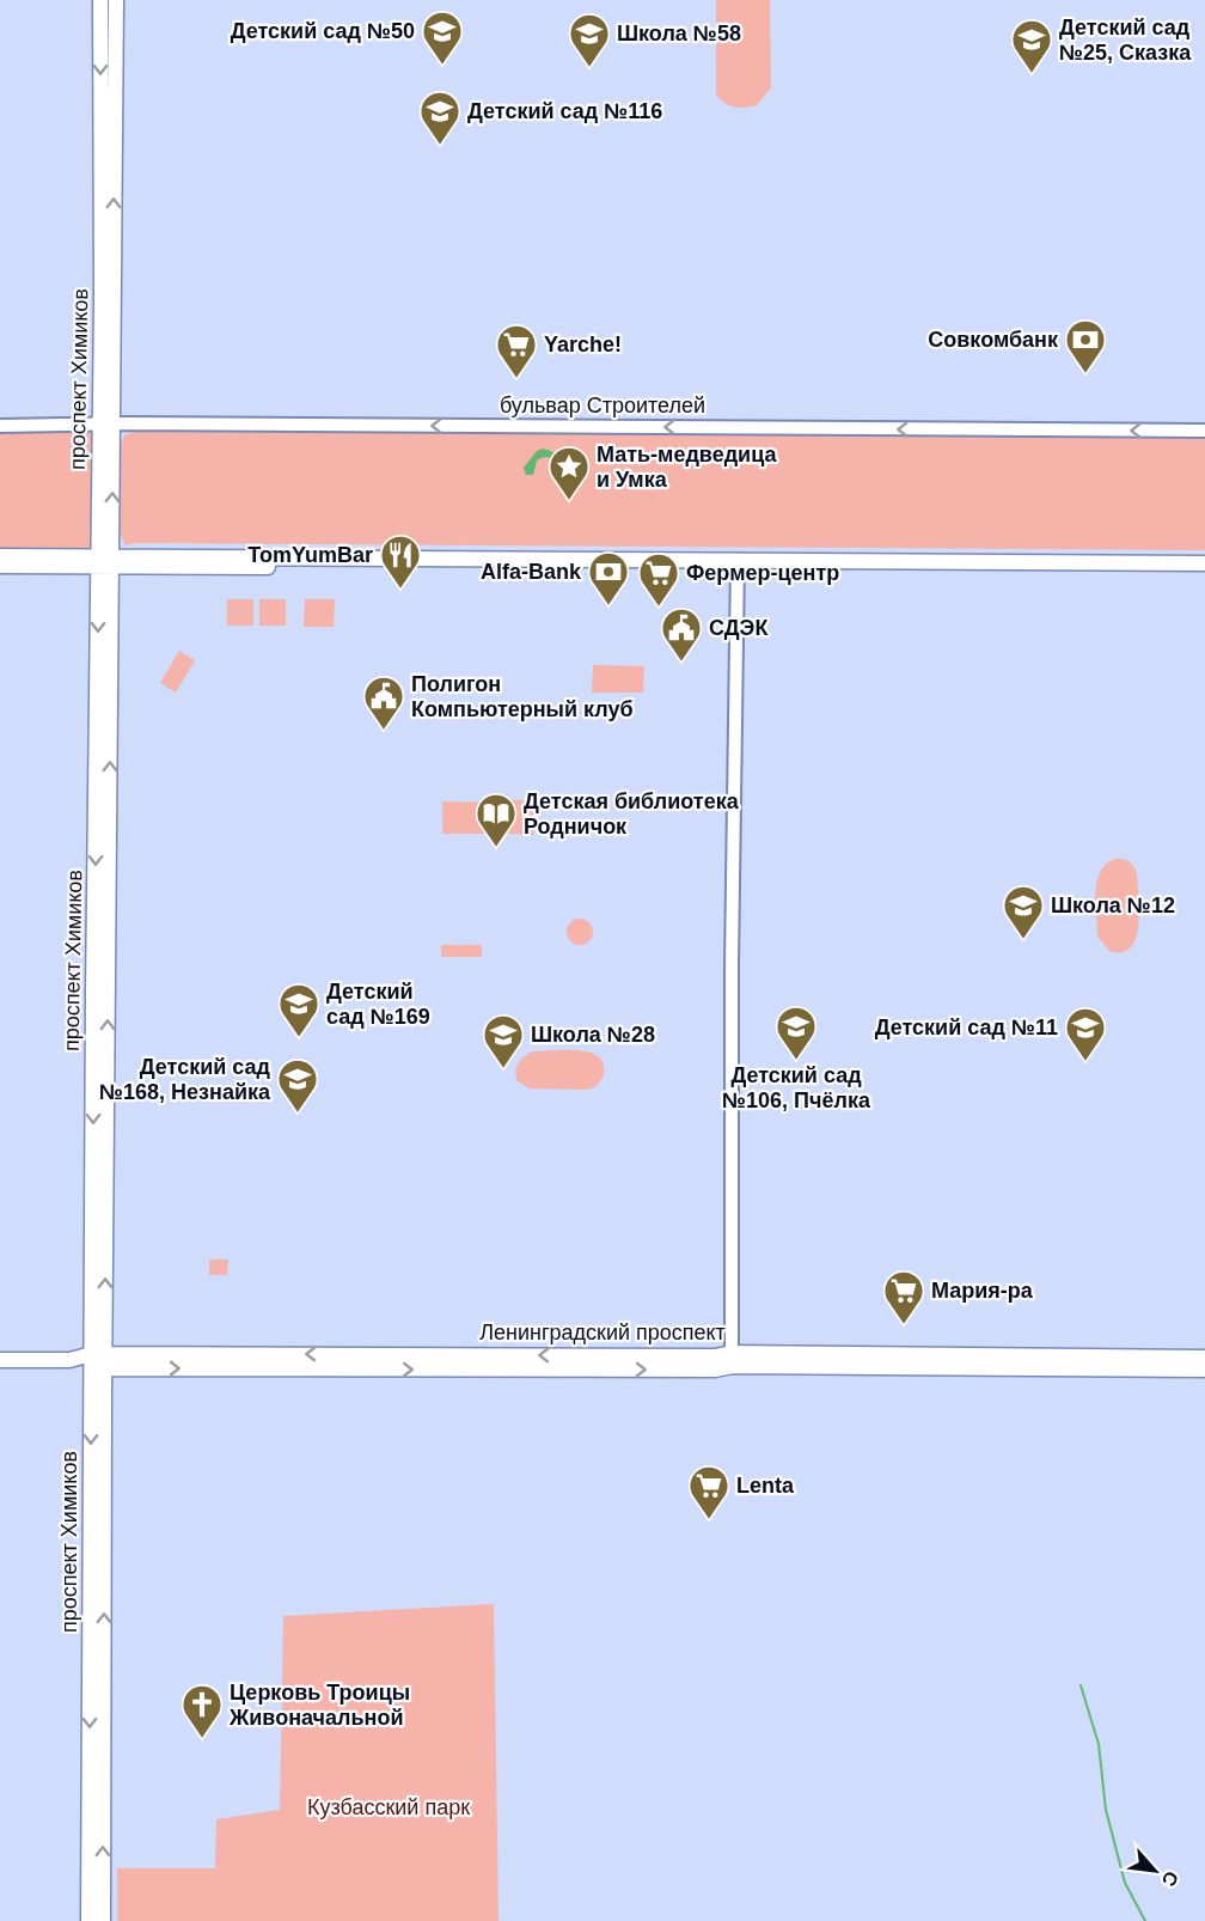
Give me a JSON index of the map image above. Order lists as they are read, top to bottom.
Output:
{
  "streets": {
    "main road": ["проспект Химиков", "Ленинградский проспект"],
    "street": ["бульвар Строителей"]
  },
  "crossings": [
    ["проспект Химиков", "бульвар Строителей"],
    ["проспект Химиков", "Ленинградский проспект"]
  ],
  "one_way": ["бульвар Строителей"],
  "parks": ["Кузбасский парк"],
  "places": {
    "school or university": [
      "Детский сад №50",
      "Школа №58",
      "Детский сад №25, Сказка",
      "Детский сад №116",
      "Школа №12",
      "Детский сад №169",
      "Детский сад №106, Пчёлка",
      "Детский сад №11",
      "Школа №28",
      "Детский сад №168, Незнайка"
    ],
    "bank": ["Совкомбанк", "Alfa-Bank"],
    "supermarket": [
      "Yarche!",
      "Фермер-центр",
      "Мария-ра",
      "Lenta"
    ],
    "place": ["Мать-медведица и Умка"],
    "restaurant": ["TomYumBar"],
    "public building": ["СДЭК", "Полигон Компьютерный клуб"],
    "library": ["Детская библиотека Родничок"],
    "church": ["Церковь Троицы Живоначальной"]
  },
  "north": "bottom right"
}
